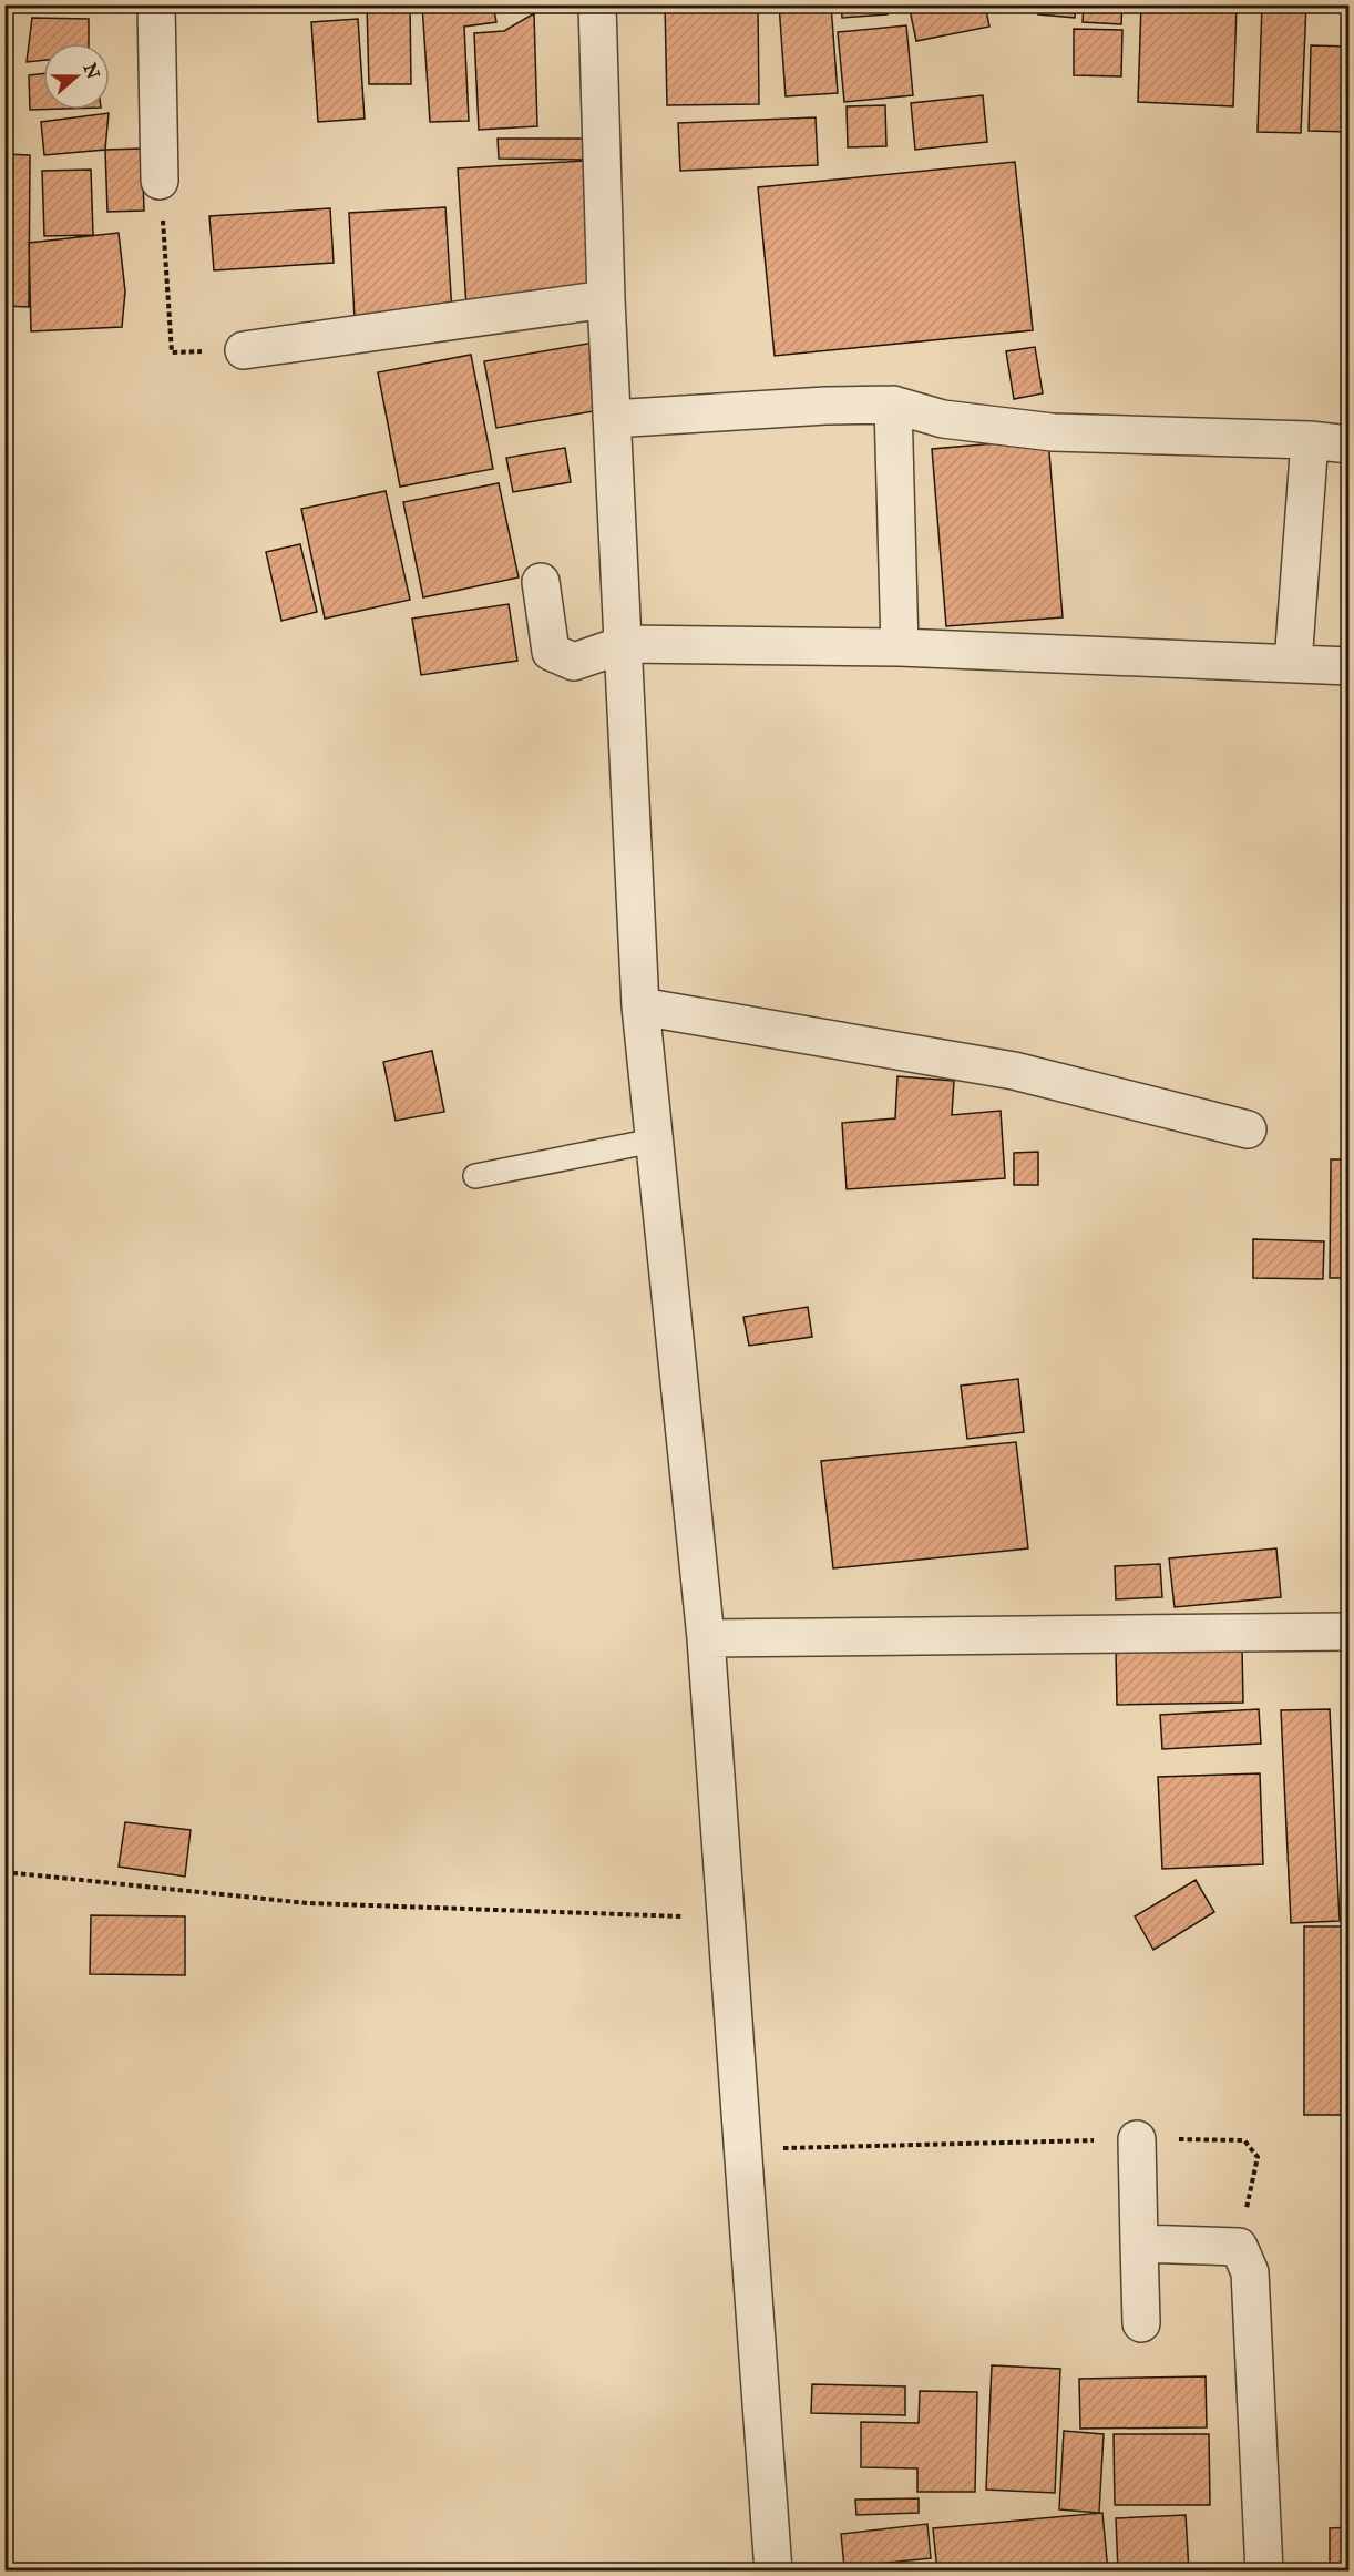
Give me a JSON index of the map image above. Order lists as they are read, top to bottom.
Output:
{
  "north": "right"
}
